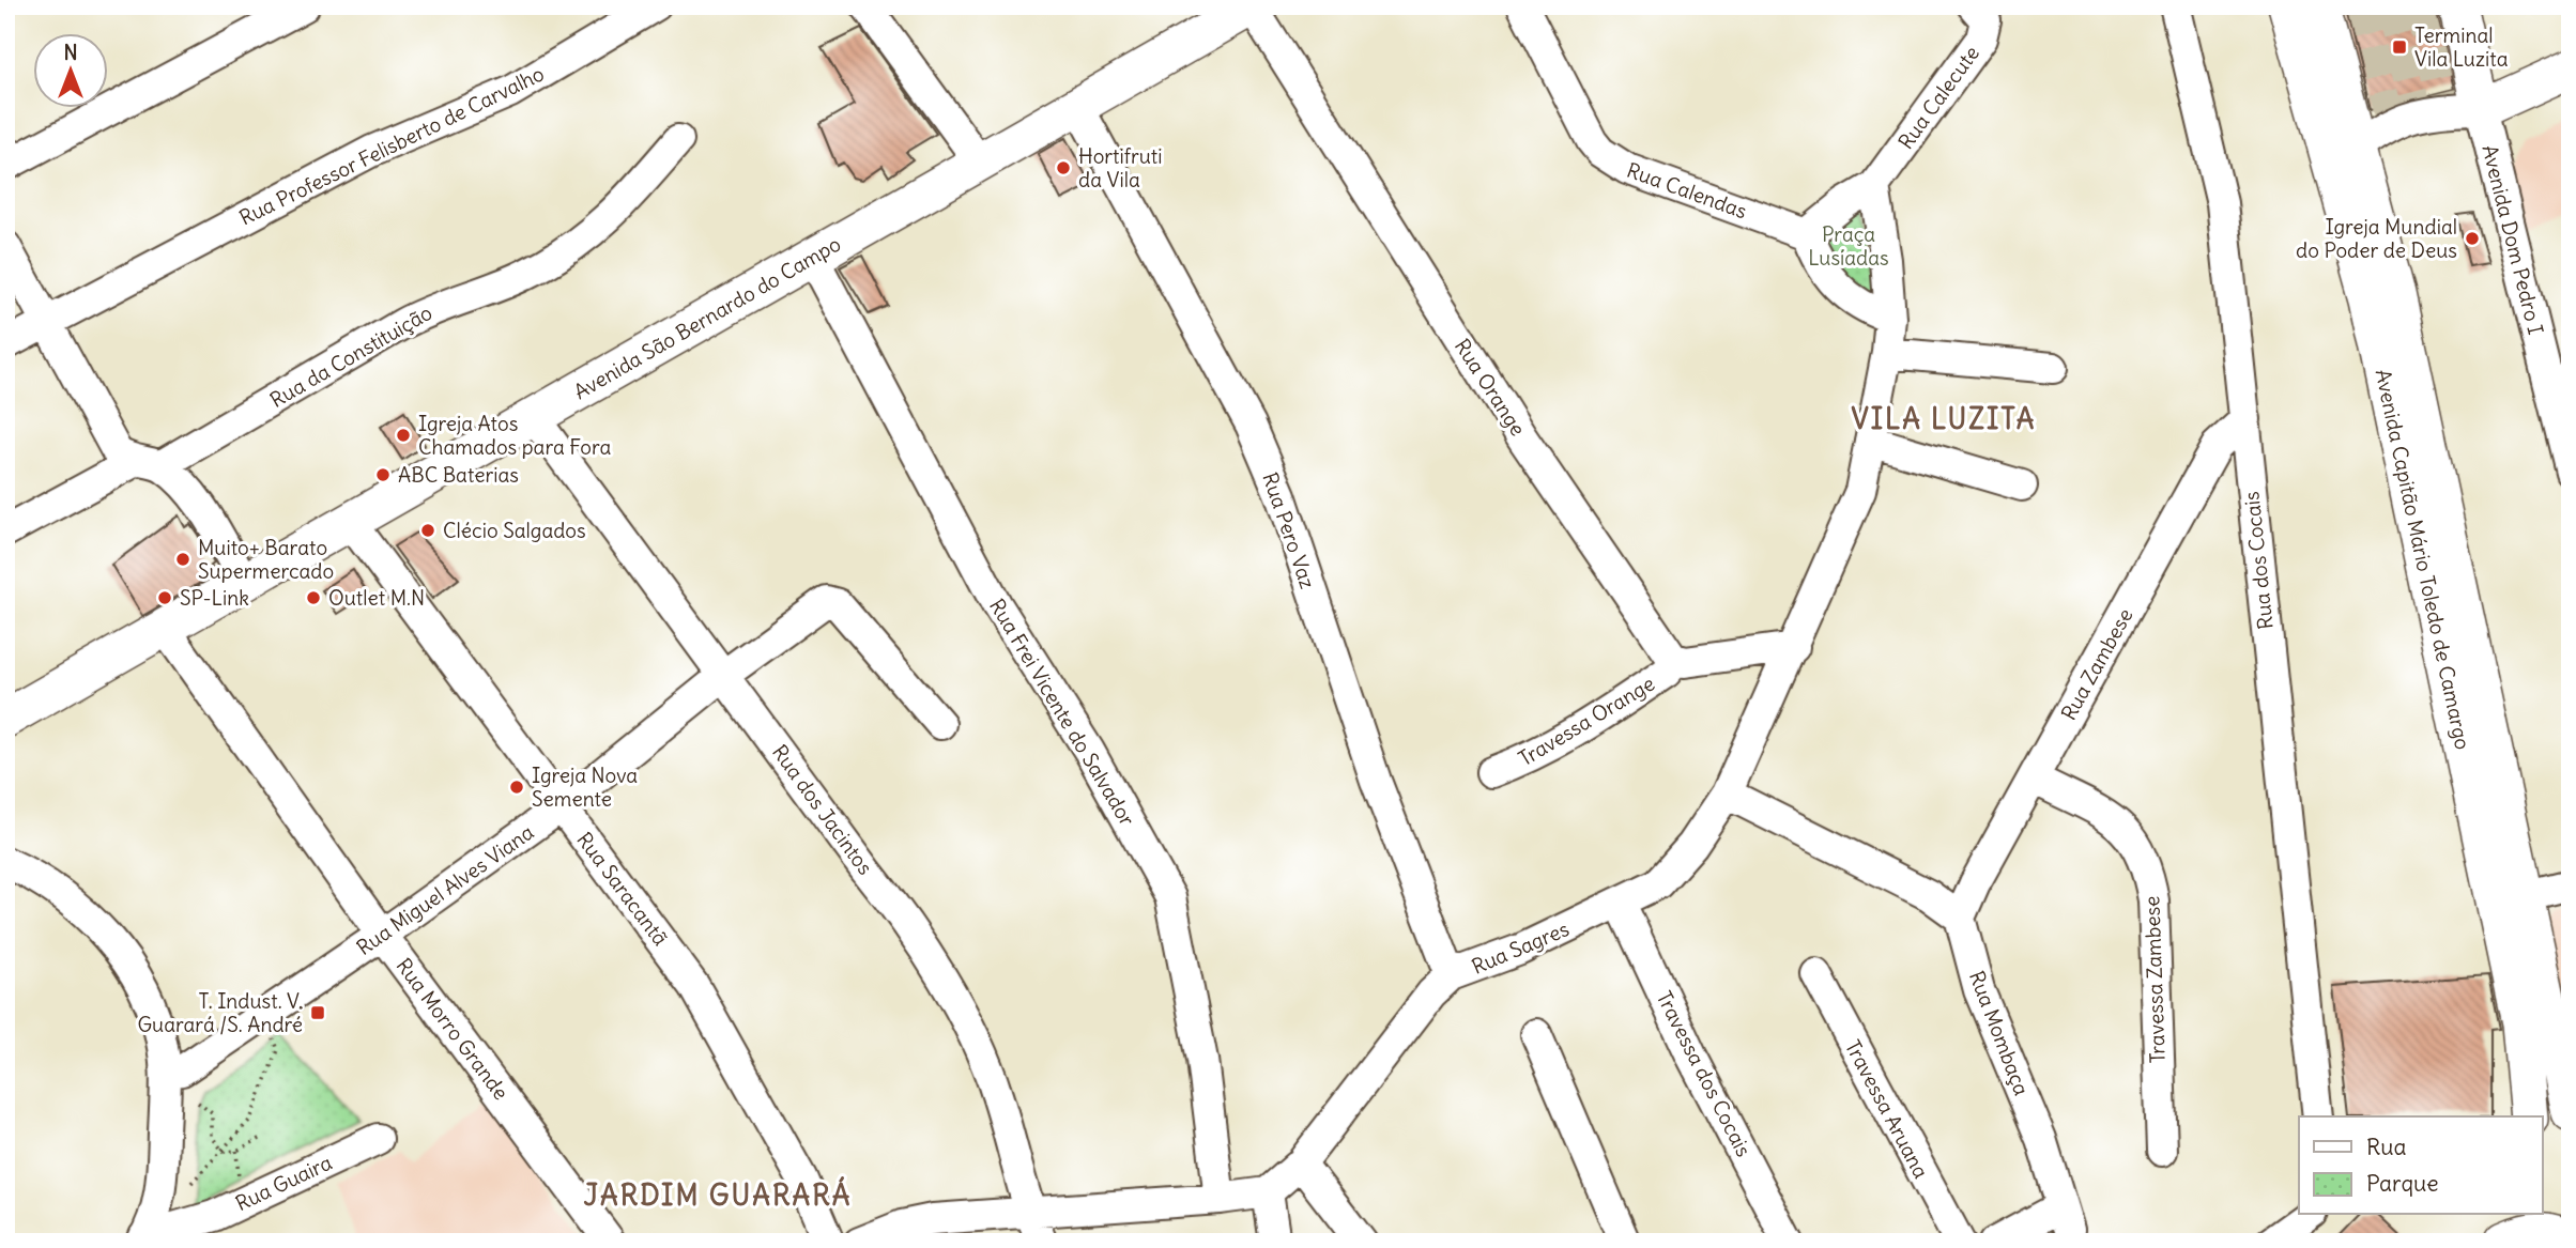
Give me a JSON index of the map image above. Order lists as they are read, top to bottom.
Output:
{
  "streets": {
    "main road": ["Avenida Dom Pedro I", "Avenida São Bernardo do Campo", "Avenida Capitão Mário Toledo de Camargo"],
    "street": [
      "Rua Calecute",
      "Rua Professor Felisberto de Carvalho",
      "Rua Calendas",
      "Rua da Constituição",
      "Rua Orange",
      "Rua Pero Vaz",
      "Rua dos Cocais",
      "Rua Zambese",
      "Rua Frei Vicente do Salvador",
      "Travessa Orange",
      "Rua dos Jacintos",
      "Rua Saracantã",
      "Rua Miguel Alves Viana",
      "Rua Sagres",
      "Travessa Zambese",
      "Rua Morro Grande",
      "Rua Mombaça",
      "Travessa dos Cocais",
      "Travessa Aruana",
      "Rua Guaira"
    ]
  },
  "crossings": [
    ["Avenida São Bernardo do Campo", "Rua Orange"],
    ["Avenida São Bernardo do Campo", "Rua Pero Vaz"],
    ["Avenida São Bernardo do Campo", "Rua Frei Vicente do Salvador"],
    ["Avenida São Bernardo do Campo", "Rua dos Jacintos"],
    ["Avenida São Bernardo do Campo", "Rua Saracantã"],
    ["Avenida São Bernardo do Campo", "Rua Morro Grande"],
    ["Rua Orange", "Travessa Orange"],
    ["Rua Pero Vaz", "Rua Sagres"],
    ["Rua dos Cocais", "Rua Zambese"],
    ["Rua Zambese", "Travessa Zambese"],
    ["Rua Zambese", "Rua Mombaça"],
    ["Rua dos Jacintos", "Rua Miguel Alves Viana"],
    ["Rua Saracantã", "Rua Miguel Alves Viana"],
    ["Rua Miguel Alves Viana", "Rua Morro Grande"],
    ["Rua Sagres", "Travessa dos Cocais"]
  ],
  "districts": ["VILA LUZITA", "JARDIM GUARARÁ"],
  "parks": ["Praça Lusíadas"],
  "places": {
    "transit": ["Terminal Vila Luzita", "T. Indust. V. Guarará /S. André"],
    "other": [
      "Hortifruti da Vila",
      "Igreja Mundial do Poder de Deus",
      "Igreja Atos Chamados para Fora",
      "ABC Baterias",
      "Clécio Salgados",
      "Muito+ Barato Supermercado",
      "SP-Link",
      "Outlet M.N",
      "Igreja Nova Semente"
    ]
  },
  "legend": ["Rua", "Parque"],
  "north": "top"
}
